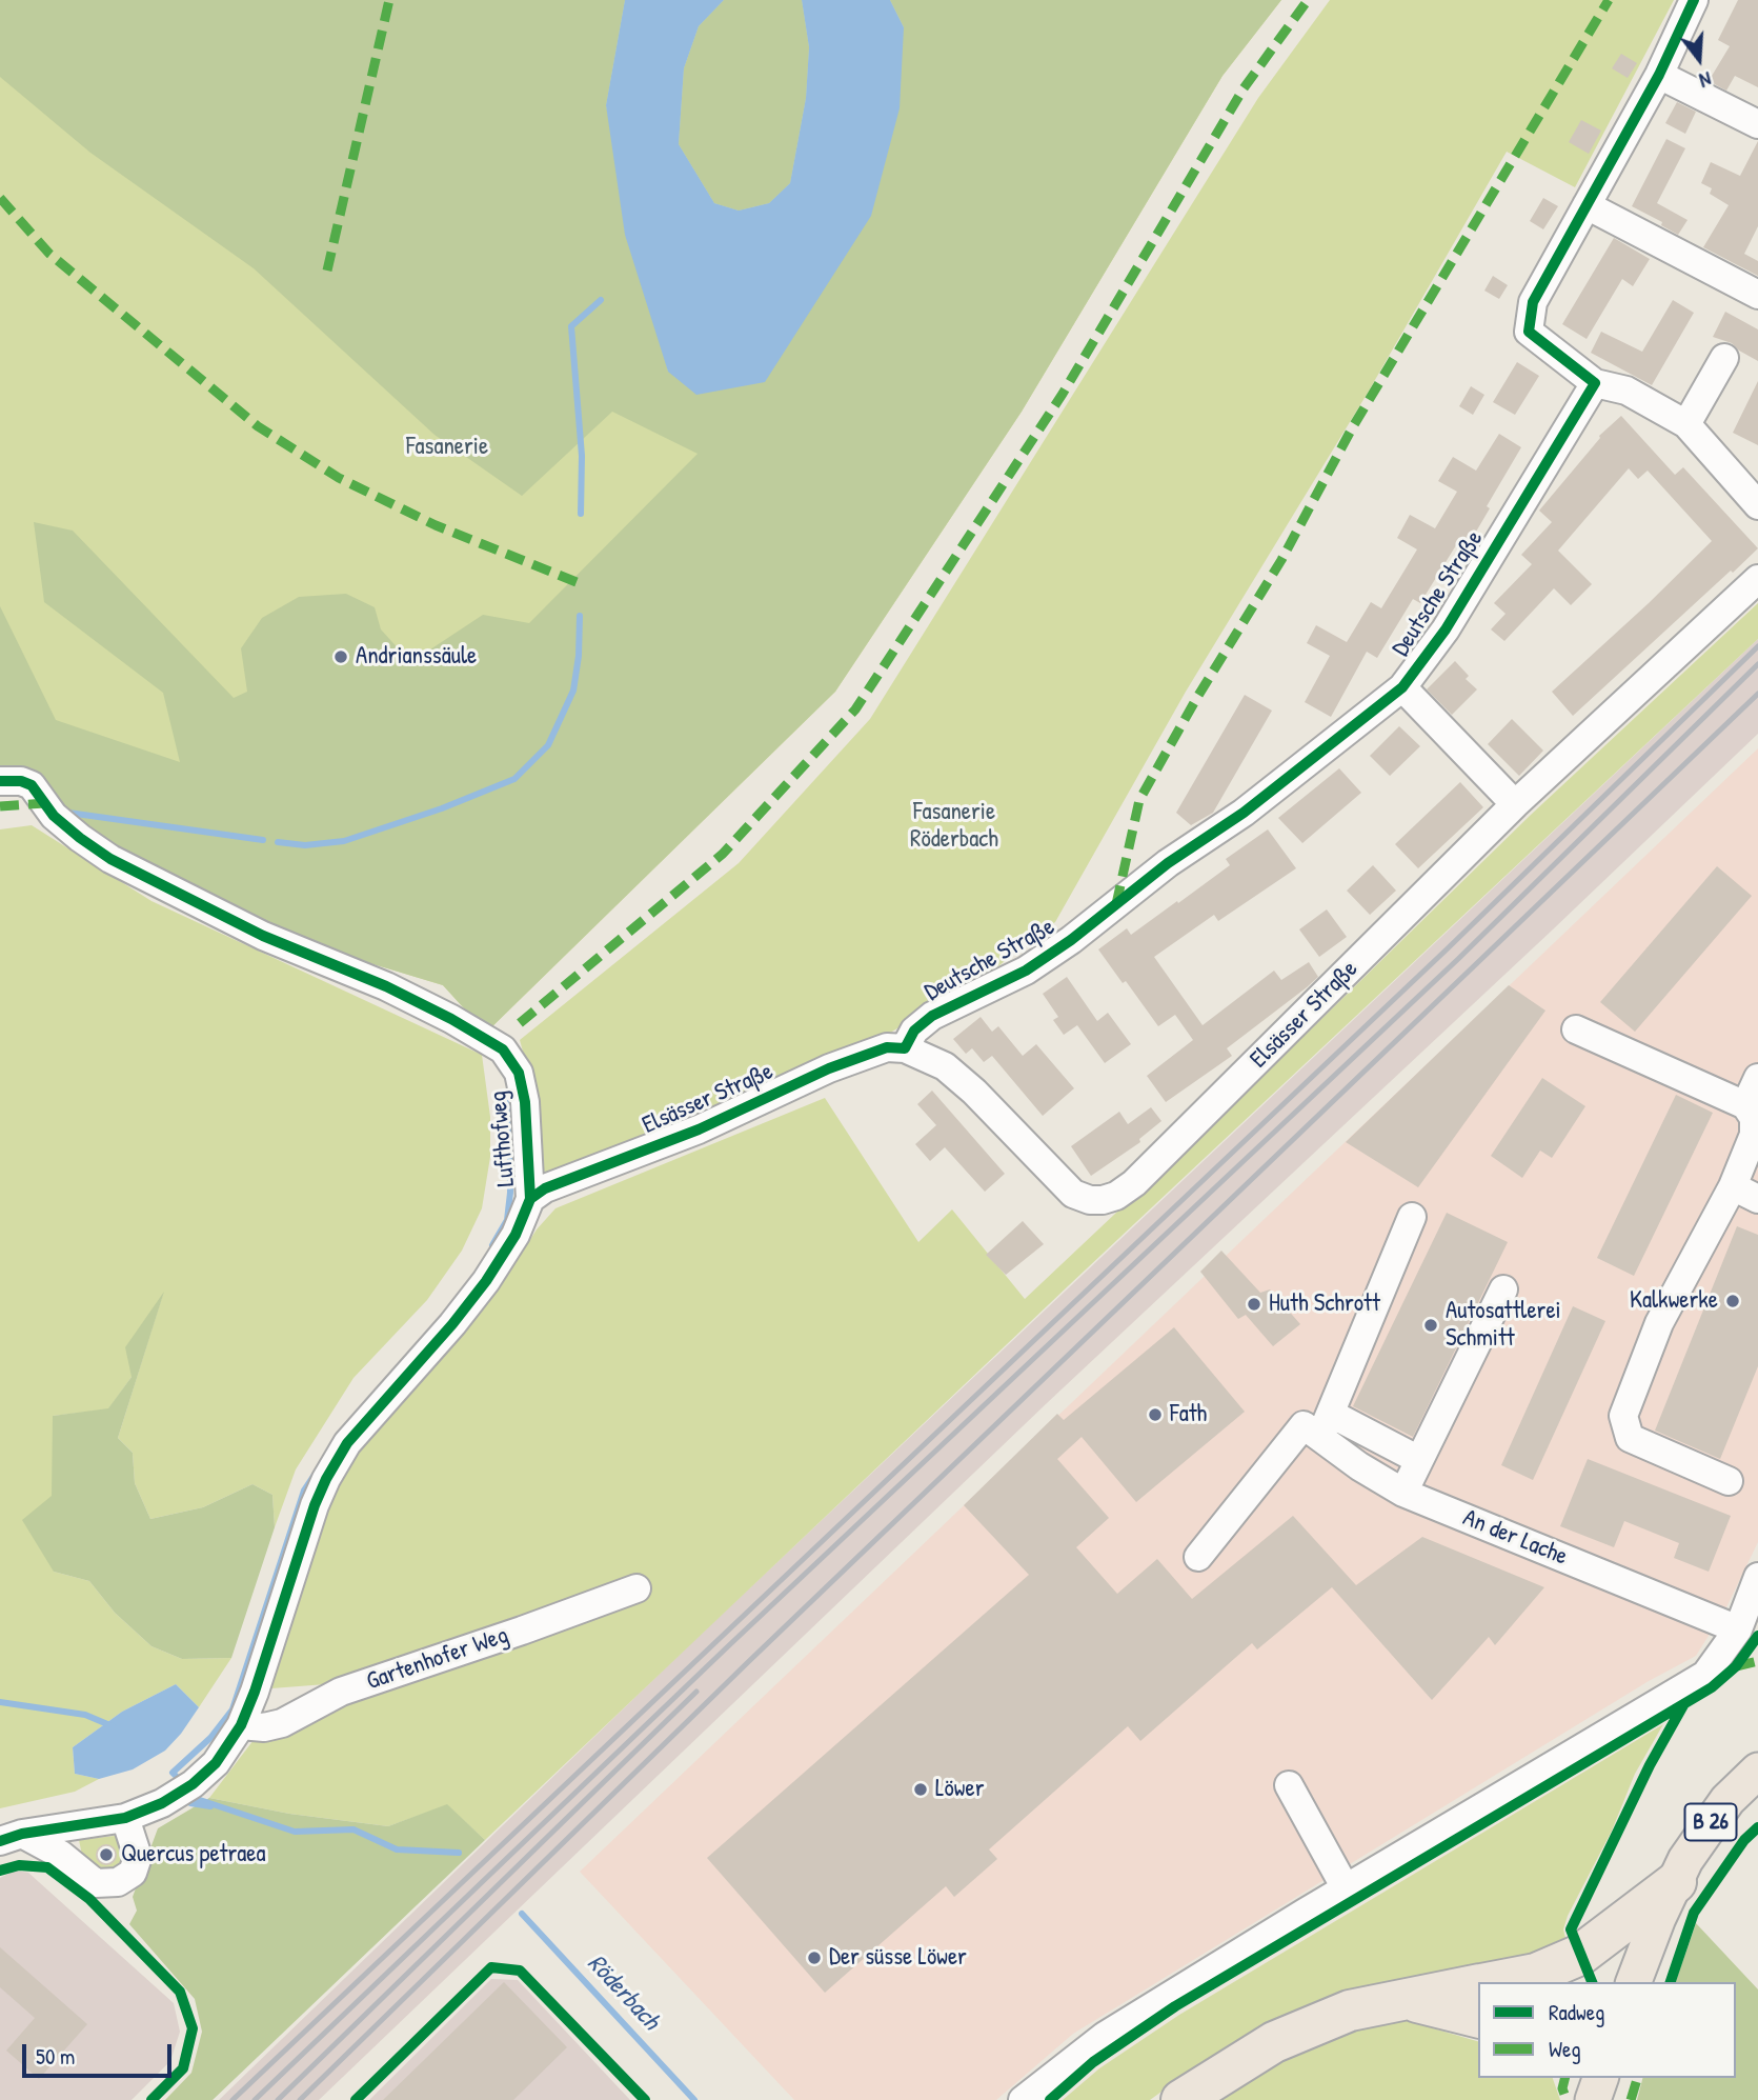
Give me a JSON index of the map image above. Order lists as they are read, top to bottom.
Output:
{
  "streets": {
    "main road": ["B 26"],
    "street": [
      "Deutsche Straße",
      "Elsässer Straße",
      "Lufthofweg",
      "An der Lache",
      "Gartenhofer Weg"
    ]
  },
  "crossings": [
    ["Deutsche Straße", "Elsässer Straße"],
    ["Elsässer Straße", "Lufthofweg"],
    ["Lufthofweg", "Gartenhofer Weg"]
  ],
  "water": ["Röderbach"],
  "parks": ["Fasanerie", "Fasanerie Röderbach"],
  "places": [
    "Andrianssäule",
    "Kalkwerke",
    "Huth Schrott",
    "Autosattlerei Schmitt",
    "Fath",
    "Löwer",
    "Quercus petraea",
    "Der süsse Löwer"
  ],
  "legend": ["Radweg", "Weg"],
  "scale_bar": "50 m",
  "north": "bottom"
}
